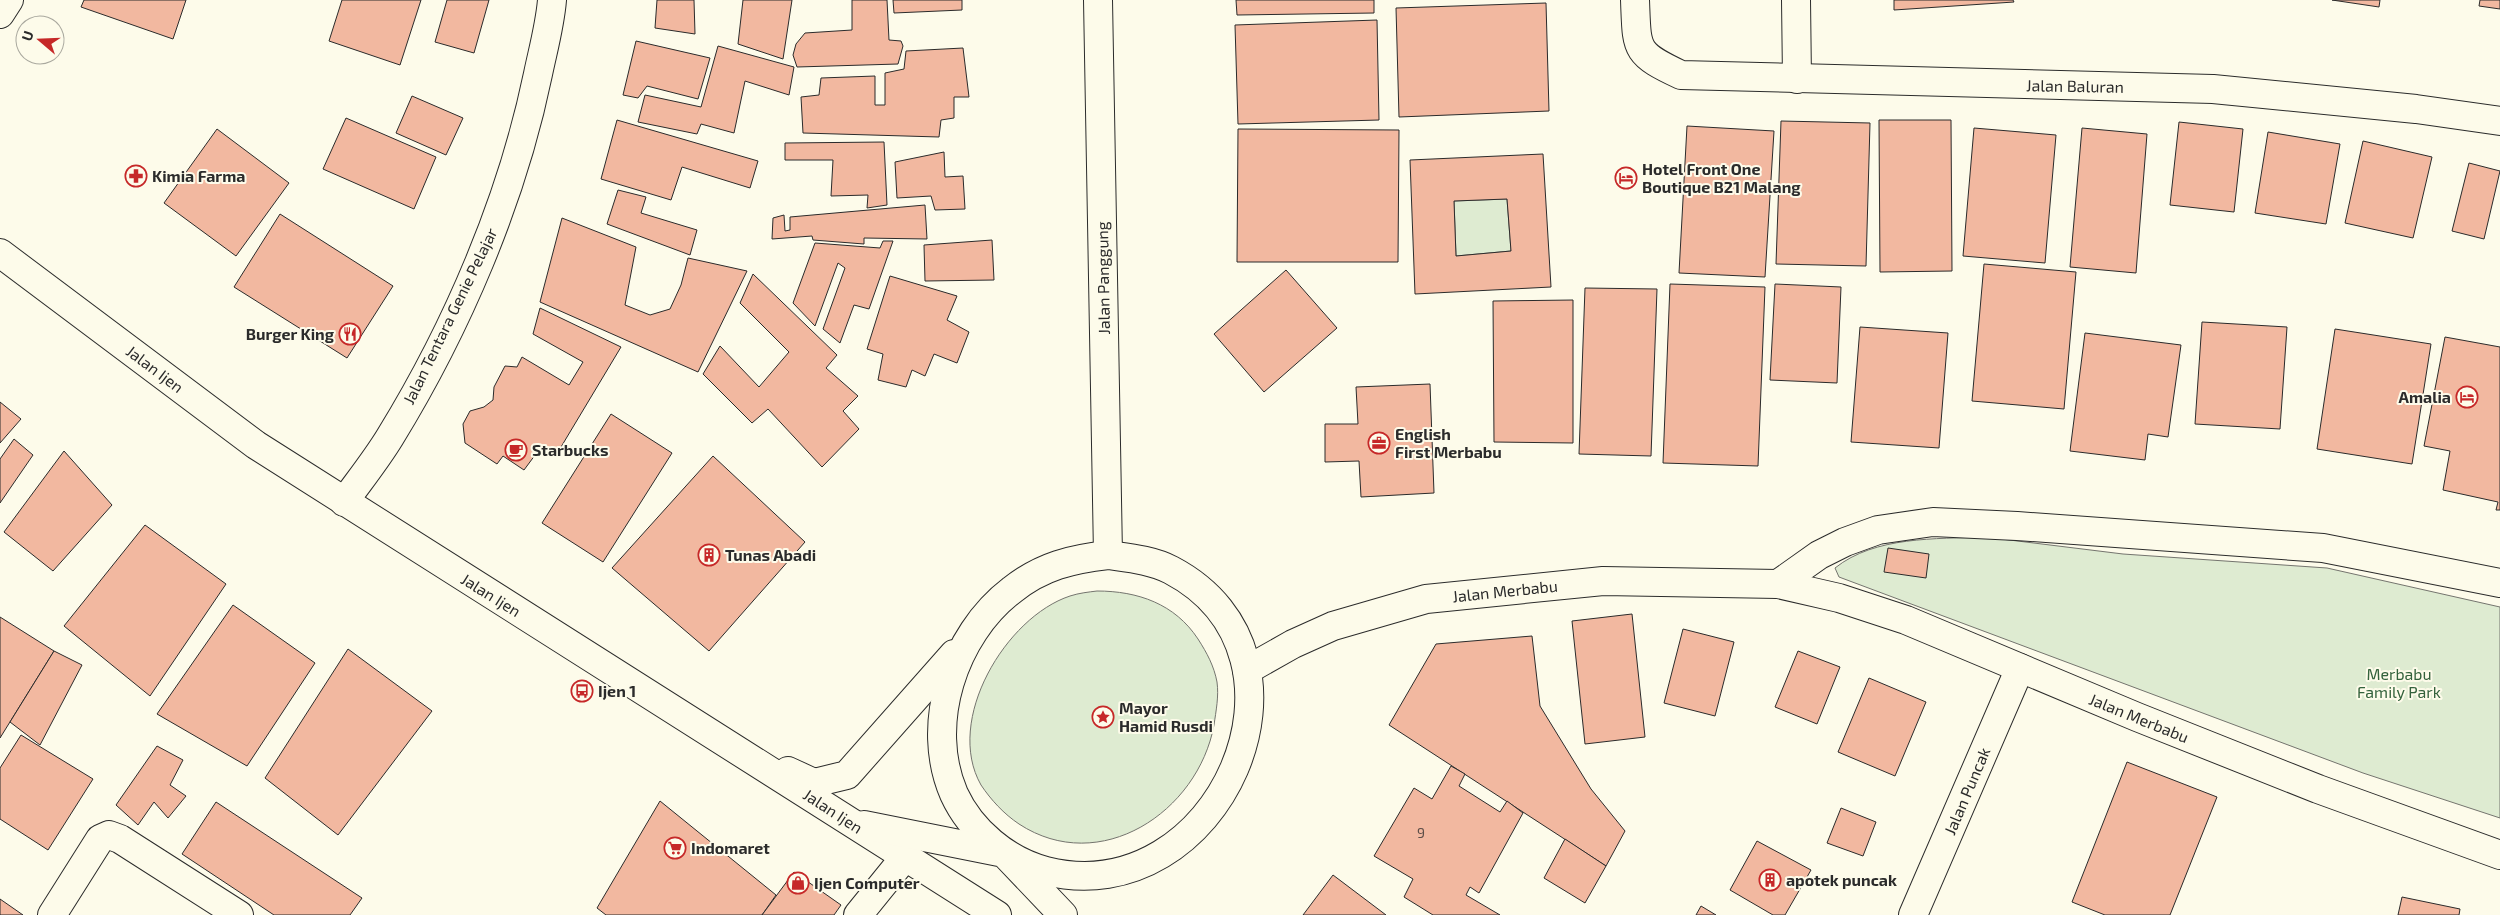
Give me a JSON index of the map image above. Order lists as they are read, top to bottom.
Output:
{
  "streets": {
    "main road": [
      "Jalan Baluran",
      "Jalan Panggung",
      "Jalan Tentara Genie Pelajar",
      "Jalan Ijen",
      "Jalan Merbabu",
      "Jalan Puncak"
    ]
  },
  "crossings": [
    ["Jalan Tentara Genie Pelajar", "Jalan Ijen"],
    ["Jalan Merbabu", "Jalan Puncak"]
  ],
  "parks": ["Merbabu Family Park"],
  "places": {
    "pharmacy": ["Kimia Farma"],
    "hotel": ["Hotel Front One Boutique B21 Malang", "Amalia"],
    "restaurant": ["Burger King"],
    "office": ["English First Merbabu"],
    "cafe": ["Starbucks"],
    "building": ["Tunas Abadi", "apotek puncak"],
    "bus stop": ["Ijen 1"],
    "place": ["Mayor Hamid Rusdi"],
    "supermarket": ["Indomaret"],
    "shop": ["Ijen Computer"]
  },
  "house_numbers": ["9"],
  "north": "left"
}
